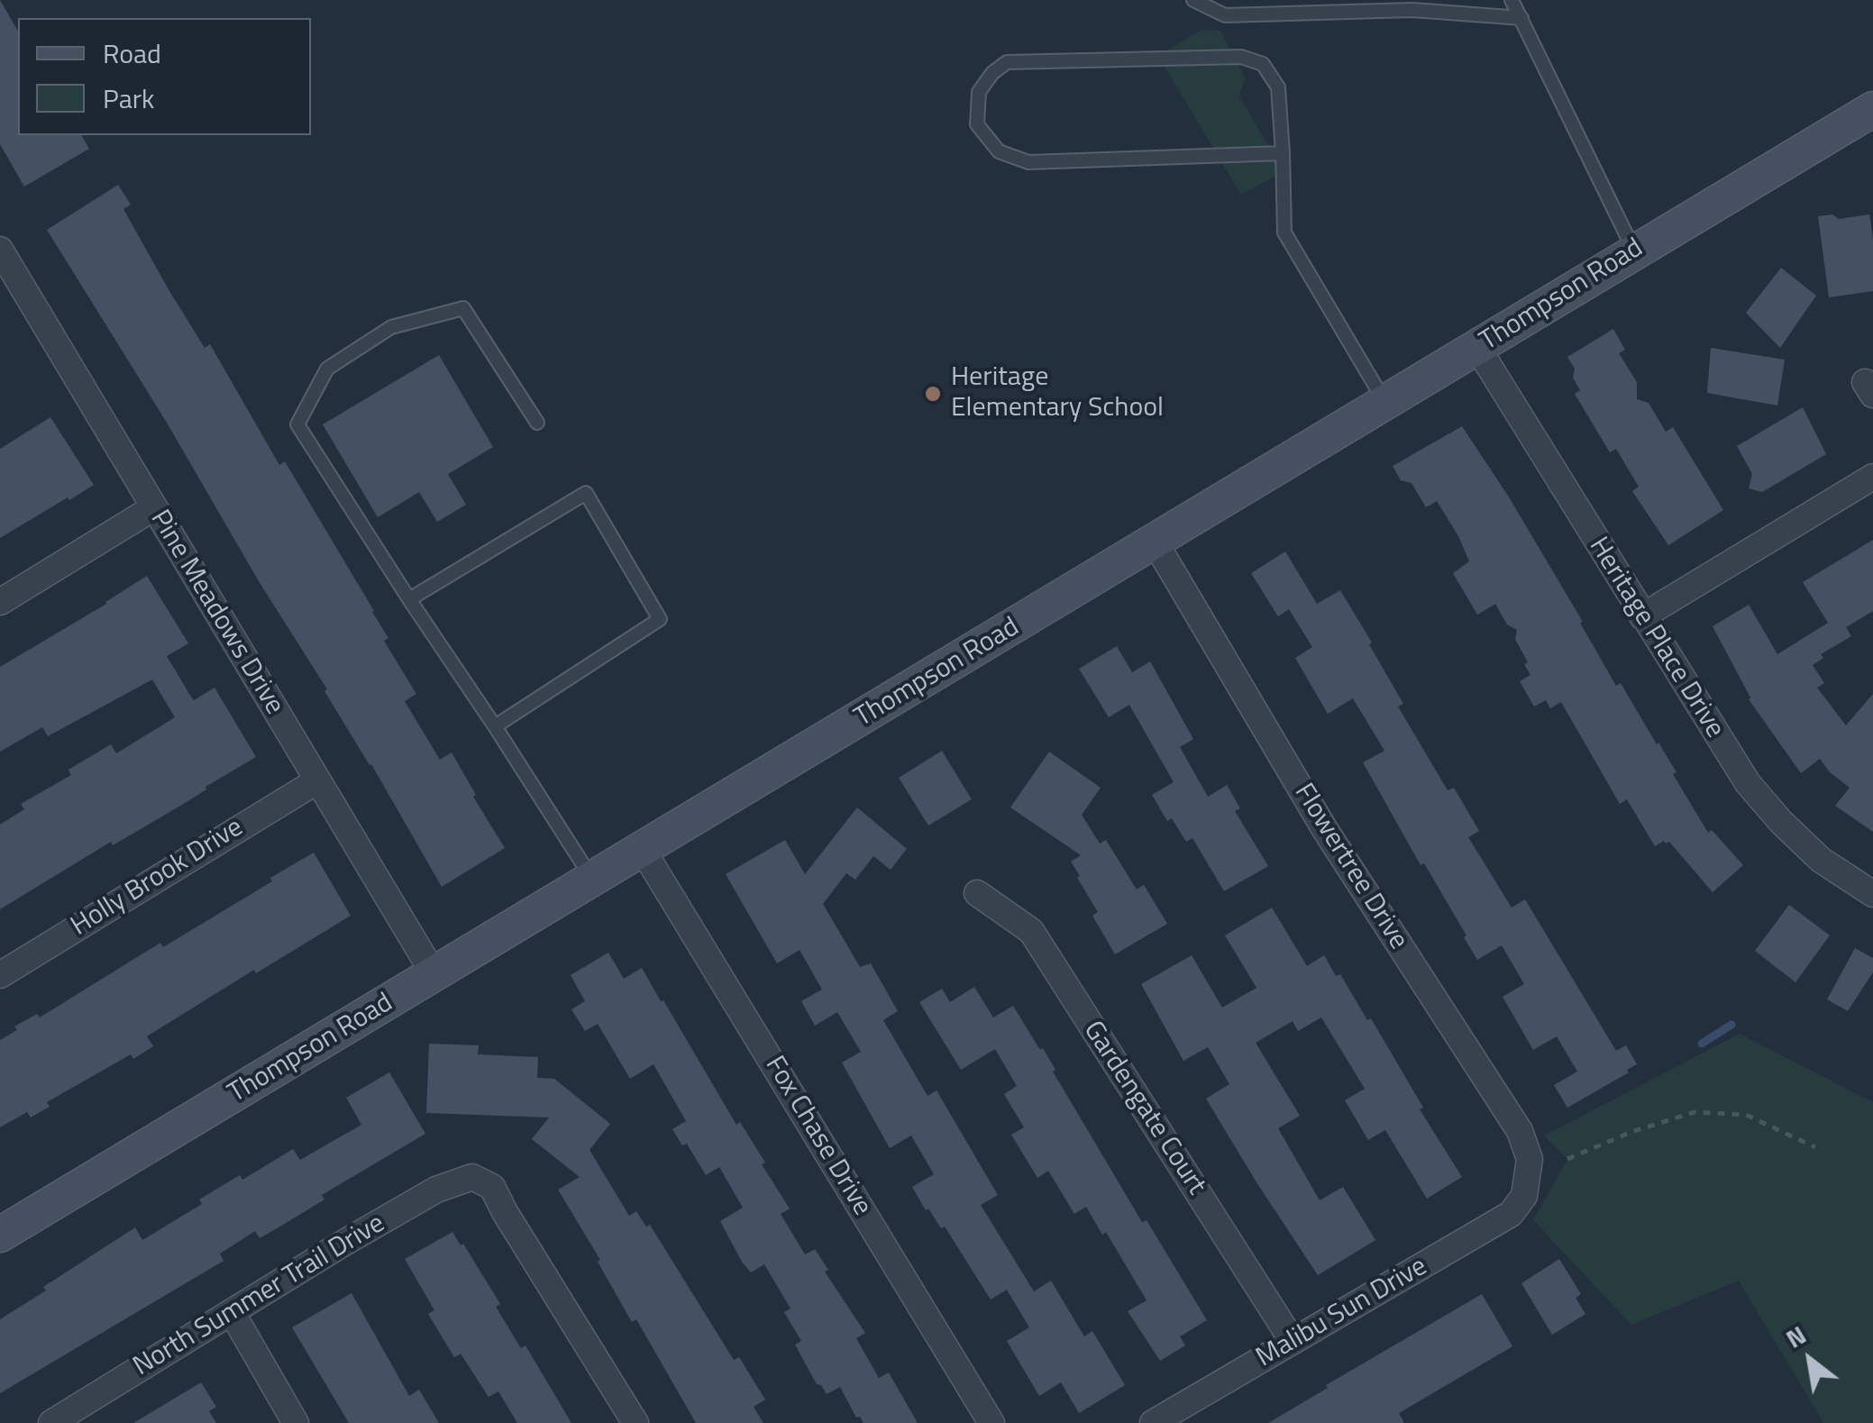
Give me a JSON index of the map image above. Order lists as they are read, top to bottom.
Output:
{
  "streets": {
    "street": [
      "Thompson Road",
      "Pine Meadows Drive",
      "Heritage Place Drive",
      "Flowertree Drive",
      "Holly Brook Drive",
      "Gardengate Court",
      "Fox Chase Drive",
      "North Summer Trail Drive",
      "Malibu Sun Drive"
    ]
  },
  "crossings": [
    ["Thompson Road", "Pine Meadows Drive"],
    ["Thompson Road", "Heritage Place Drive"],
    ["Thompson Road", "Flowertree Drive"],
    ["Thompson Road", "Fox Chase Drive"],
    ["Pine Meadows Drive", "Holly Brook Drive"],
    ["Flowertree Drive", "Malibu Sun Drive"],
    ["Gardengate Court", "Malibu Sun Drive"]
  ],
  "places": ["Heritage Elementary School"],
  "legend": ["Road", "Park"],
  "north": "top left"
}
